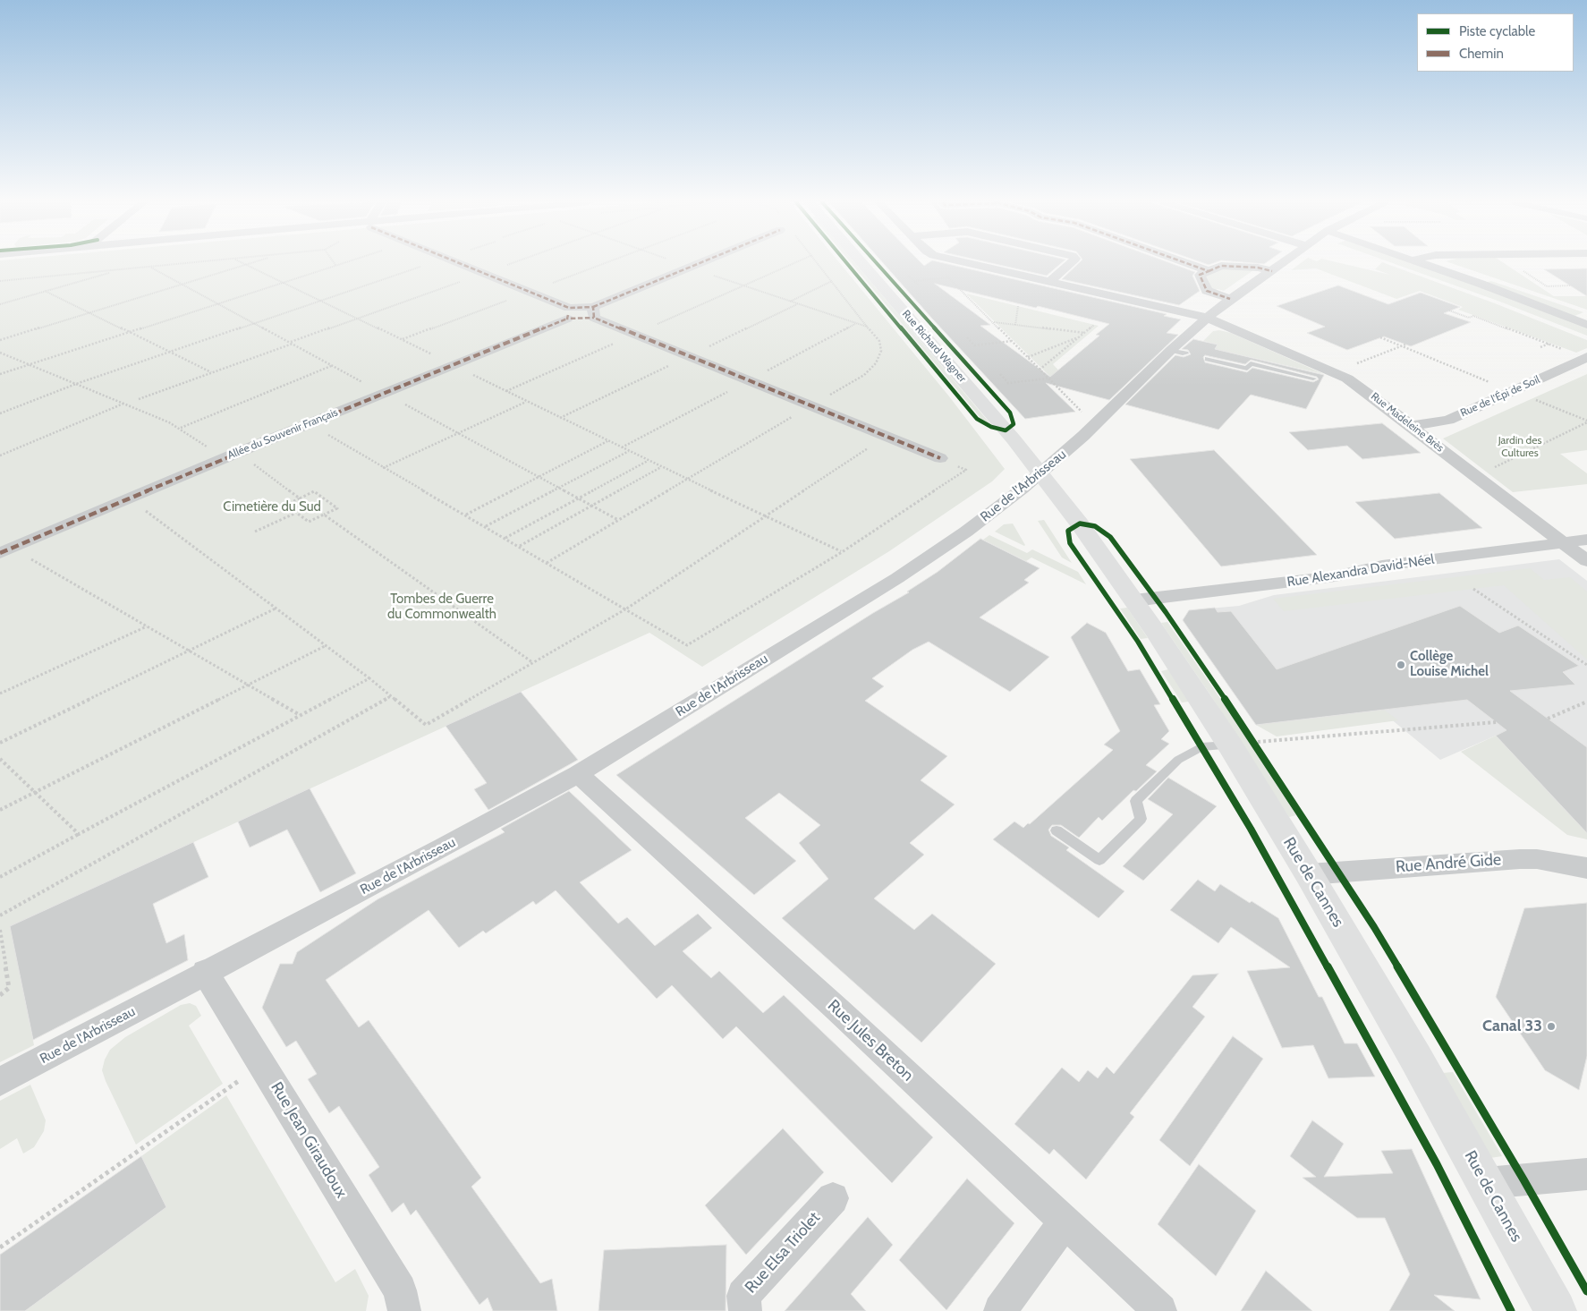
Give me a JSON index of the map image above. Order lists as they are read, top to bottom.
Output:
{
  "streets": {
    "street": [
      "Rue Richard Wagner",
      "Rue de l'Épi de Soil",
      "Rue Madeleine Brès",
      "Allée du Souvenir Français",
      "Rue de l'Arbrisseau",
      "Rue Alexandra David-Néel",
      "Rue André Gide",
      "Rue de Cannes",
      "Rue Jules Breton",
      "Rue Jean Giraudoux",
      "Rue Elsa Triolet"
    ]
  },
  "crossings": [
    ["Rue Richard Wagner", "Rue de l'Arbrisseau"],
    ["Rue Richard Wagner", "Rue de Cannes"],
    ["Rue de l'Épi de Soil", "Rue Madeleine Brès"],
    ["Rue Madeleine Brès", "Rue de l'Arbrisseau"],
    ["Rue Madeleine Brès", "Rue Alexandra David-Néel"],
    ["Rue de l'Arbrisseau", "Rue de Cannes"],
    ["Rue de l'Arbrisseau", "Rue Jules Breton"],
    ["Rue de l'Arbrisseau", "Rue Jean Giraudoux"],
    ["Rue Alexandra David-Néel", "Rue de Cannes"],
    ["Rue André Gide", "Rue de Cannes"]
  ],
  "parks": ["Jardin des Cultures", "Cimetière du Sud", "Tombes de Guerre du Commonwealth"],
  "places": ["Collège Louise Michel", "Canal 33"],
  "legend": ["Piste cyclable", "Chemin"]
}
